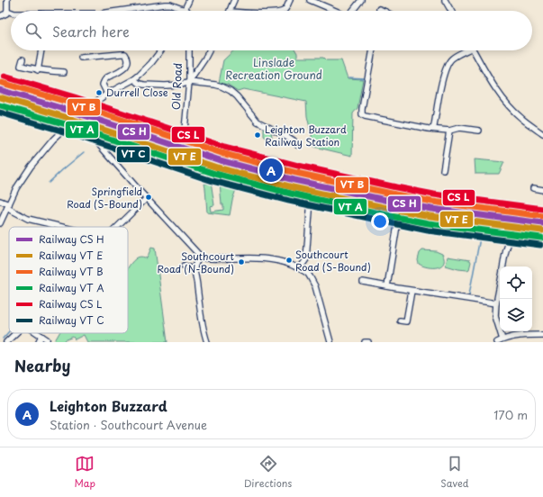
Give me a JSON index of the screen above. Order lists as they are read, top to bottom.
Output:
{
  "streets": {
    "street": ["Old Road"]
  },
  "parks": ["Linslade Recreation Ground"],
  "places": [
    "Durrell Close",
    "Leighton Buzzard Railway Station",
    "Springfield Road (S-Bound)",
    "Southcourt Road (S-Bound)",
    "Southcourt Road (N-Bound)"
  ],
  "legend": [
    "Railway CS H",
    "Railway VT E",
    "Railway VT B",
    "Railway VT A",
    "Railway CS L",
    "Railway VT C"
  ],
  "page": {
    "search": "Search here",
    "pins": "A",
    "heading": "Nearby",
    "list": [
      {
        "mark": "A",
        "name": "Leighton Buzzard",
        "note": "Station · Southcourt Avenue",
        "value": "170 m"
      }
    ],
    "nav": ["Map", "Directions", "Saved"]
  }
}
